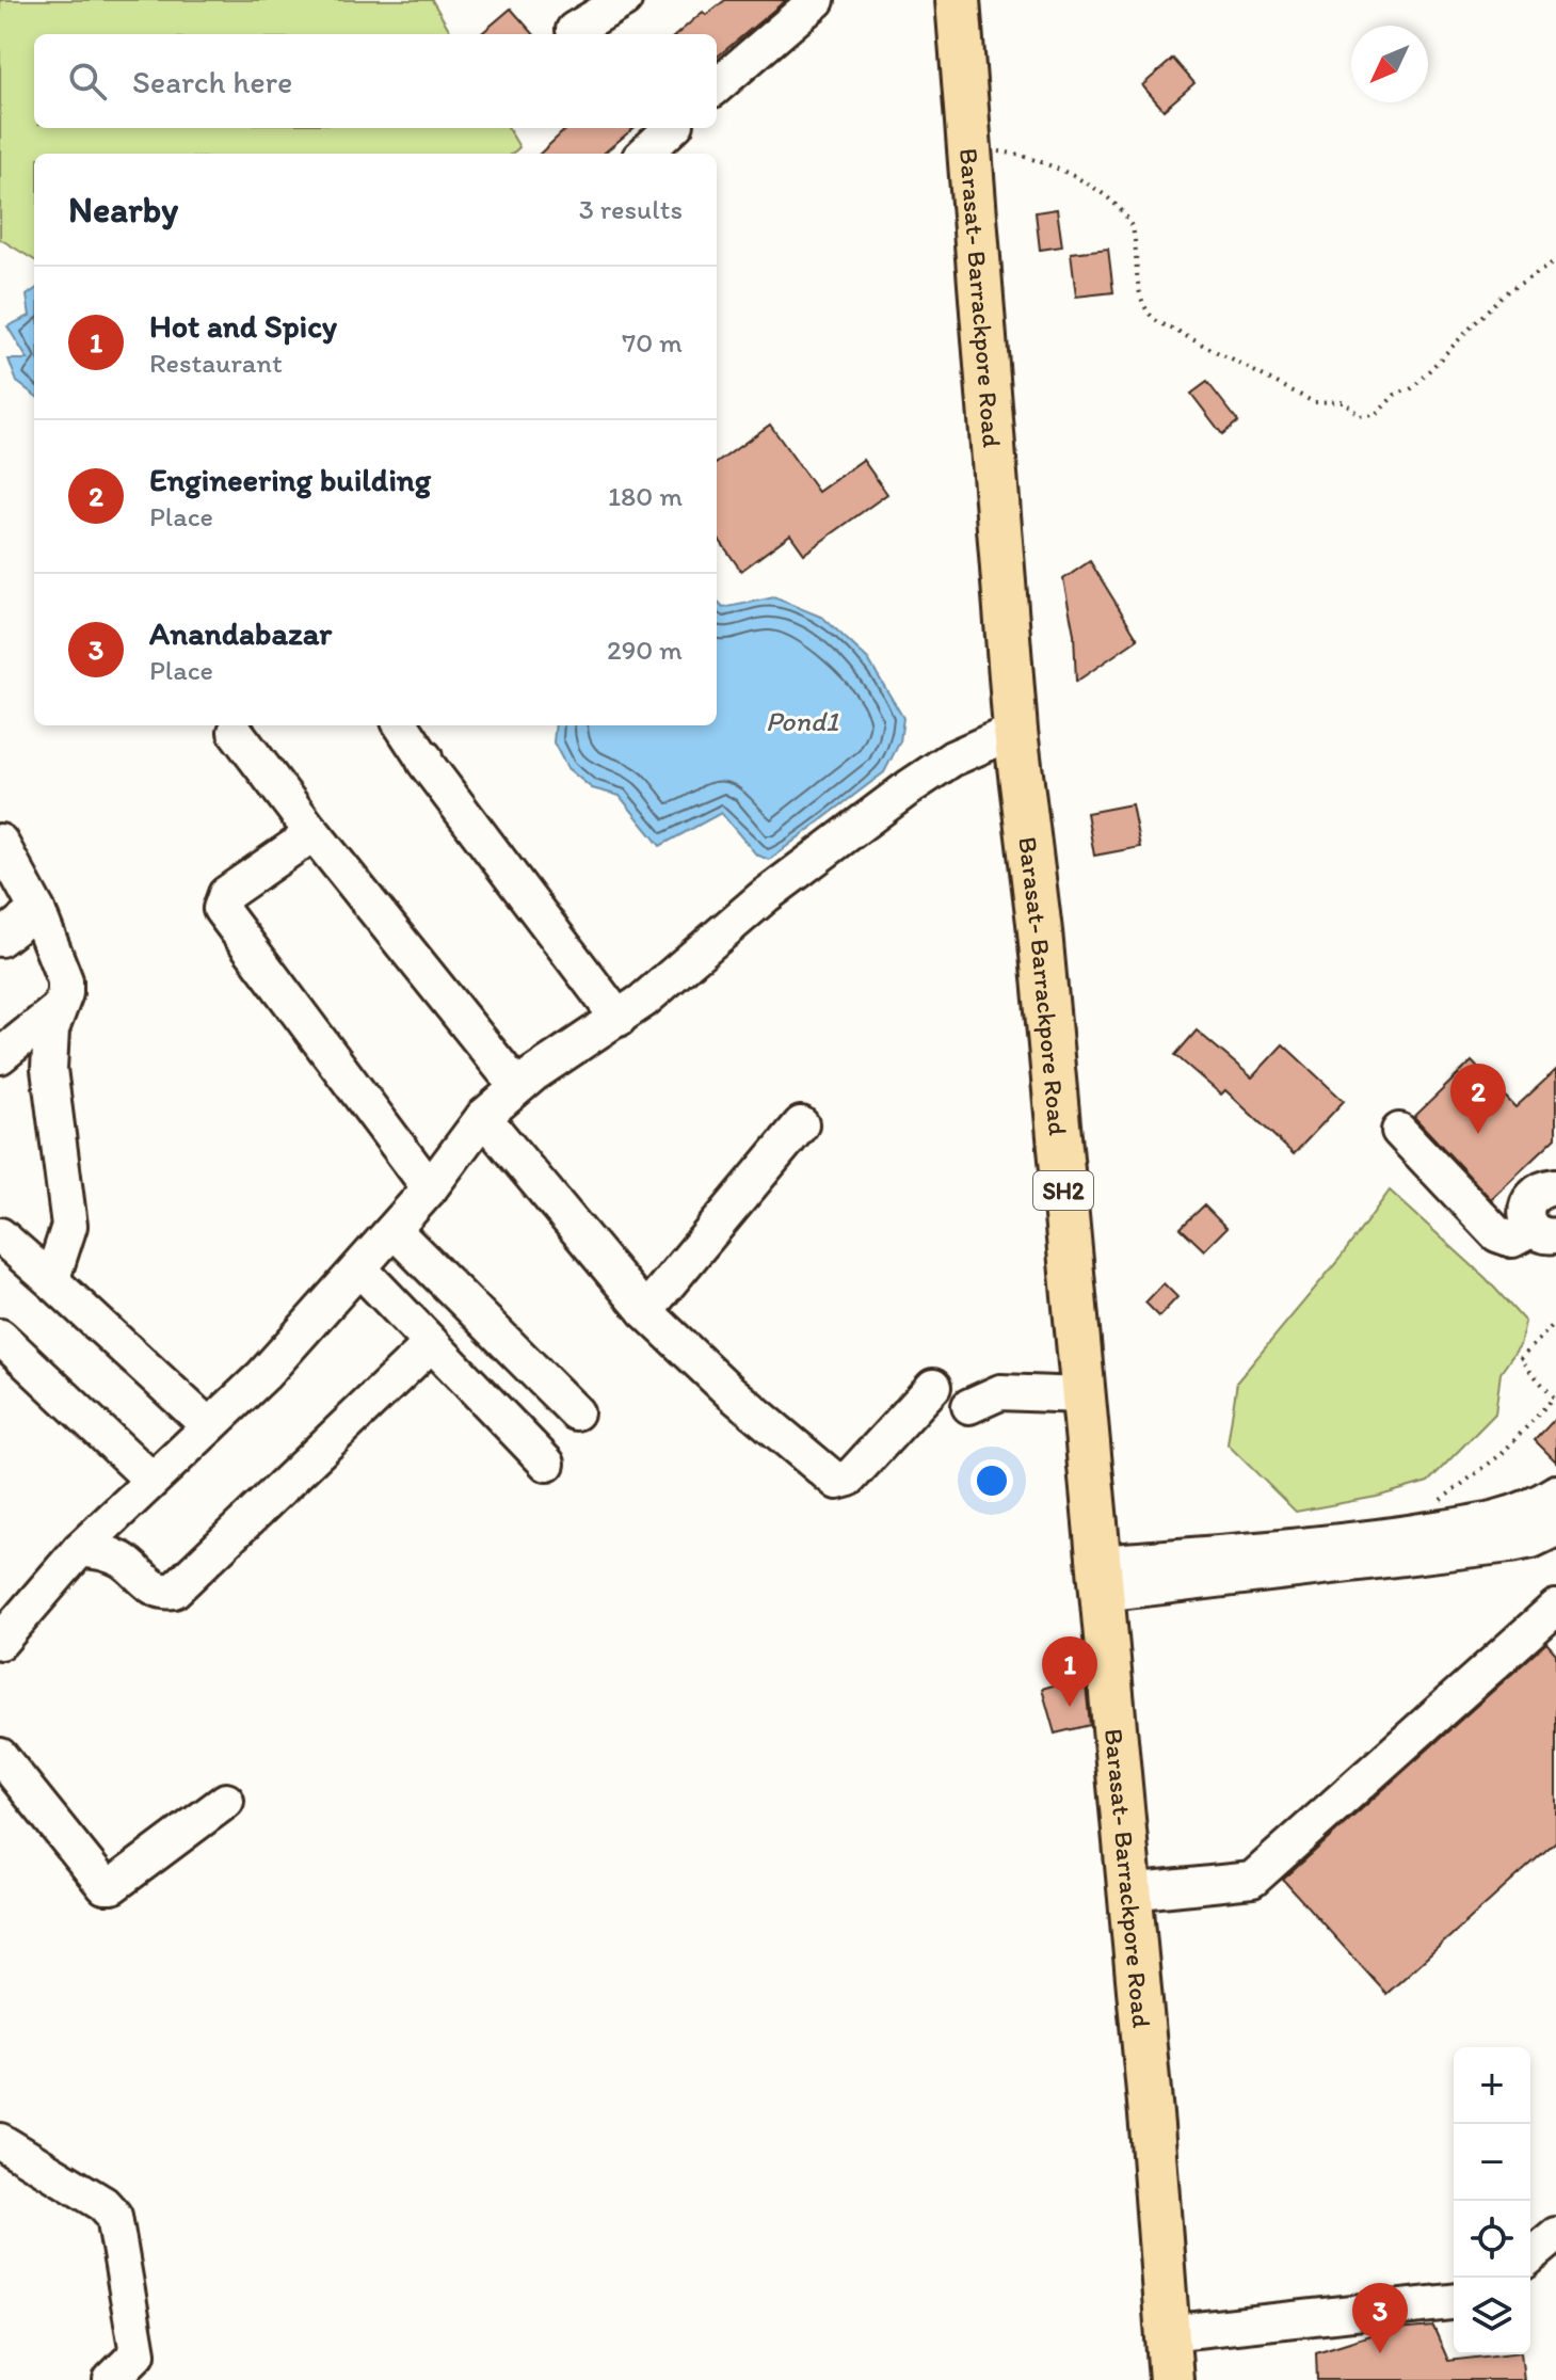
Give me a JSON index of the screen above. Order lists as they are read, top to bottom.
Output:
{
  "streets": {
    "main road": ["Barasat- Barrackpore Road", "SH2"]
  },
  "water": ["Pond1"],
  "north": "bottom left",
  "page": {
    "search": "Search here",
    "heading": ["Nearby", "3 results"],
    "list": [
      {
        "mark": "1",
        "name": "Hot and Spicy",
        "note": "Restaurant",
        "value": "70 m"
      },
      {
        "mark": "2",
        "name": "Engineering building",
        "note": "Place",
        "value": "180 m"
      },
      {
        "mark": "3",
        "name": "Anandabazar",
        "note": "Place",
        "value": "290 m"
      }
    ],
    "pins": ["2", "1", "3"],
    "map_buttons": ["+", "−"]
  }
}
